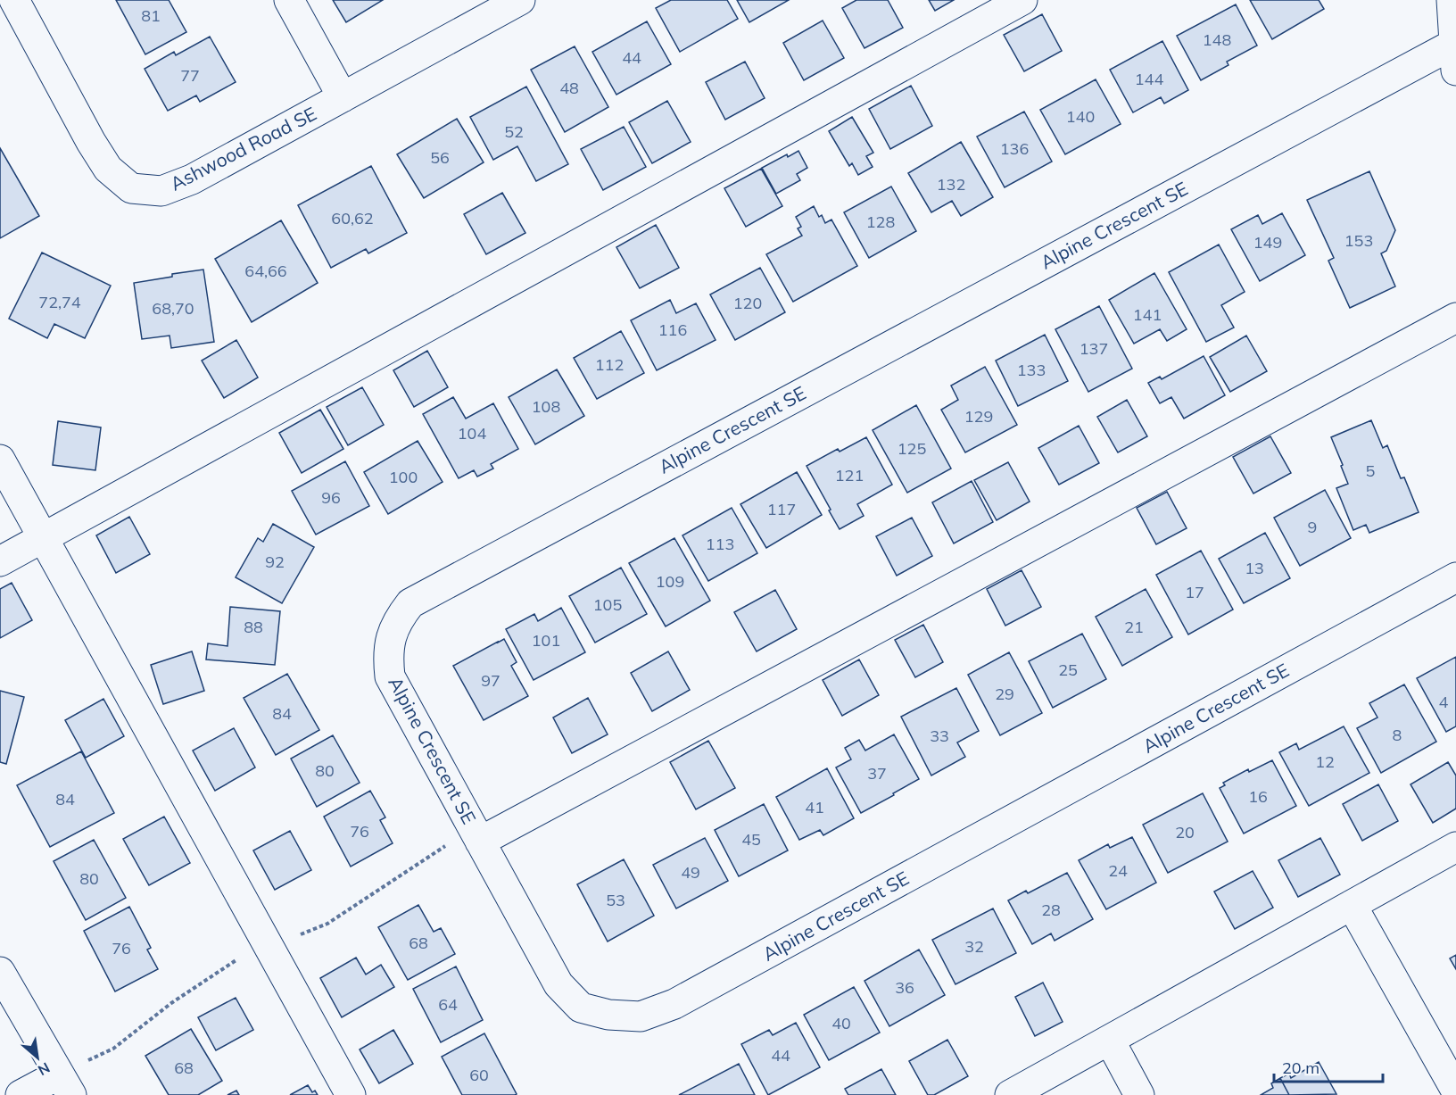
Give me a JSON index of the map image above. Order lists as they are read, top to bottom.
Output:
{
  "streets": {
    "street": ["Ashwood Road SE", "Alpine Crescent SE"]
  },
  "house_numbers": [
    "81",
    "148",
    "44",
    "77",
    "144",
    "48",
    "140",
    "52",
    "136",
    "56",
    "132",
    "60,62",
    "128",
    "153",
    "149",
    "64,66",
    "72,74",
    "120",
    "68,70",
    "141",
    "116",
    "137",
    "112",
    "133",
    "108",
    "129",
    "104",
    "125",
    "5",
    "121",
    "100",
    "96",
    "117",
    "9",
    "113",
    "92",
    "13",
    "109",
    "17",
    "105",
    "88",
    "21",
    "101",
    "25",
    "97",
    "29",
    "4",
    "84",
    "8",
    "33",
    "12",
    "80",
    "37",
    "16",
    "84",
    "41",
    "76",
    "20",
    "45",
    "24",
    "49",
    "80",
    "53",
    "28",
    "68",
    "32",
    "76",
    "36",
    "64",
    "40",
    "44",
    "68",
    "60"
  ],
  "scale_bar": "20 m",
  "north": "bottom right"
}
